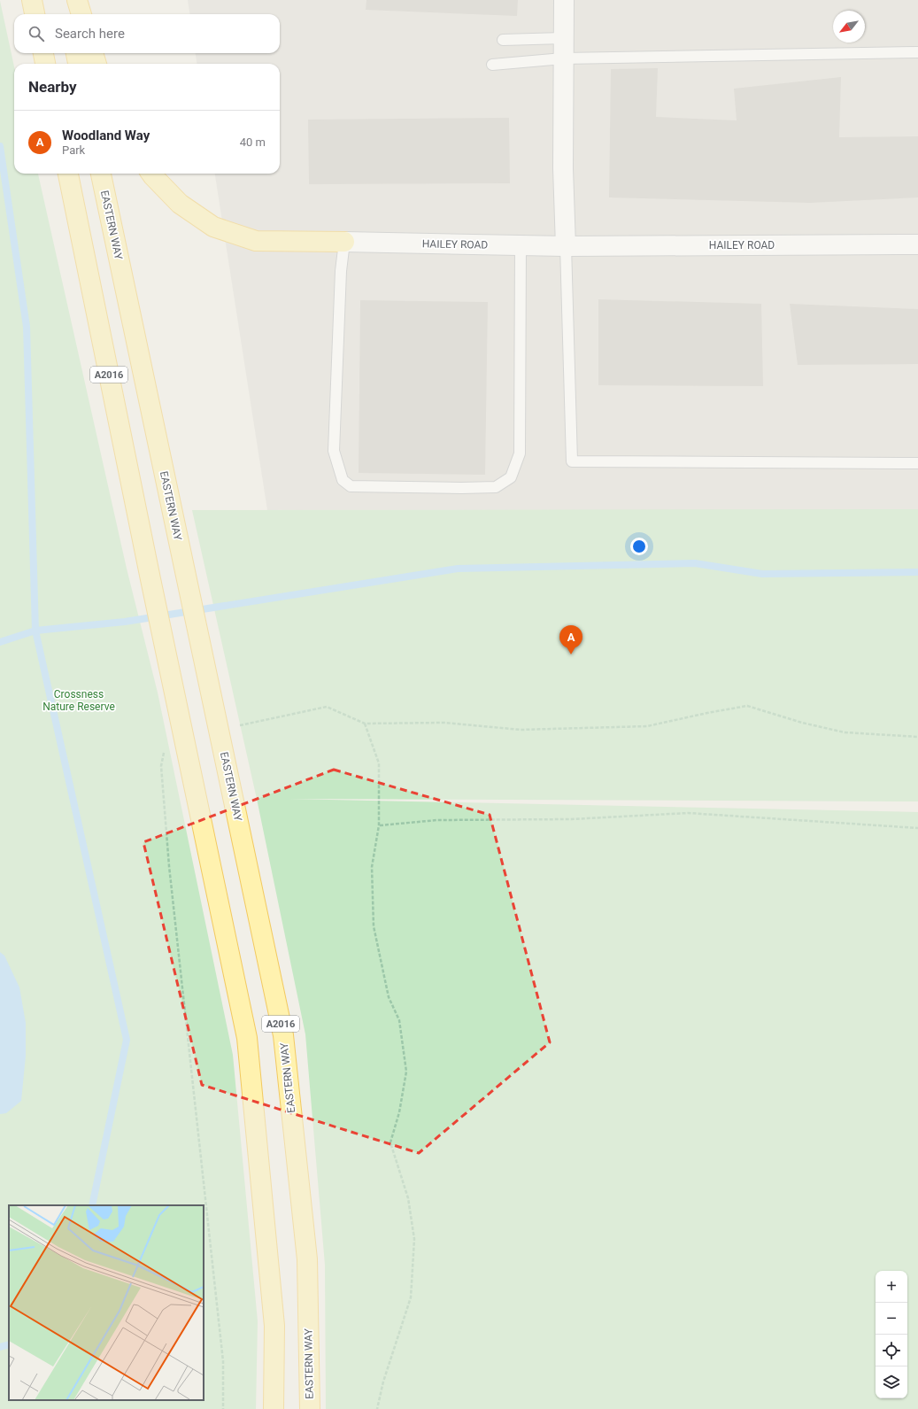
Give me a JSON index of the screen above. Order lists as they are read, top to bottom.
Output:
{
  "streets": {
    "main road": ["EASTERN WAY", "A2016"],
    "street": ["HAILEY ROAD"]
  },
  "parks": ["Crossness Nature Reserve"],
  "north": "bottom left",
  "page": {
    "search": "Search here",
    "heading": "Nearby",
    "list": [
      {
        "mark": "A",
        "name": "Woodland Way",
        "note": "Park",
        "value": "40 m"
      }
    ],
    "pins": "A",
    "map_buttons": ["+", "−"]
  }
}
